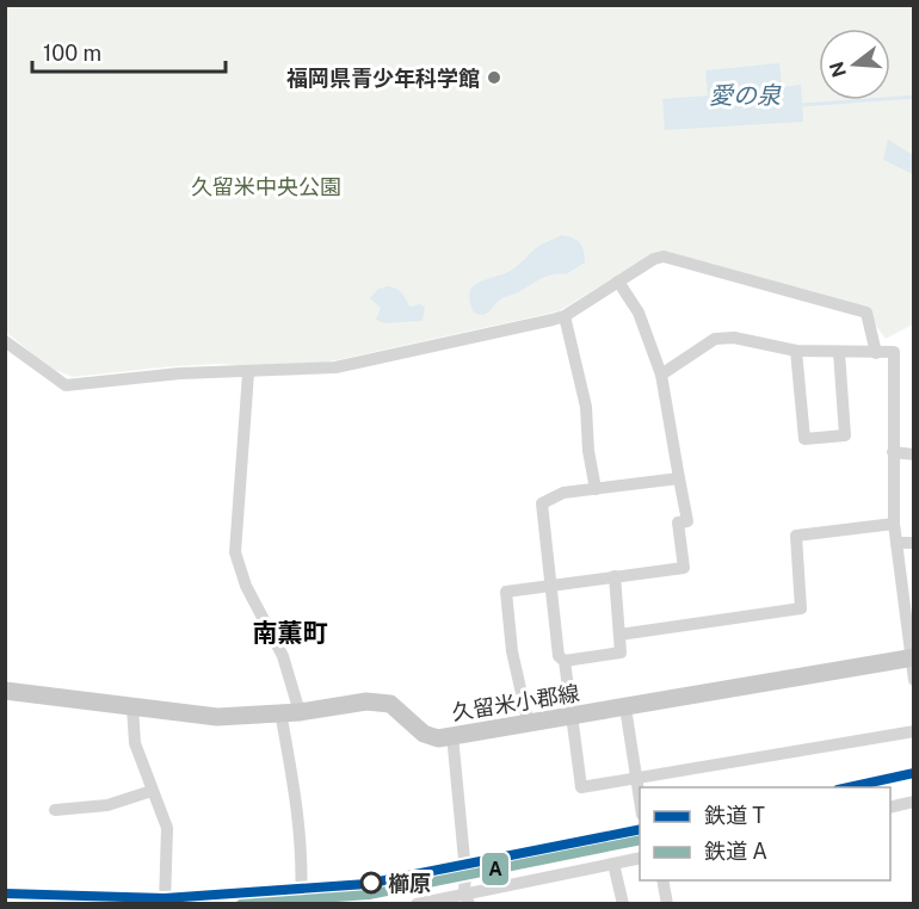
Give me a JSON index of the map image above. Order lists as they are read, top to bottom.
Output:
{
  "streets": {
    "main road": ["久留米小郡線"]
  },
  "districts": ["南薫町"],
  "water": ["愛の泉"],
  "parks": ["久留米中央公園"],
  "places": ["福岡県青少年科学館", "櫛原"],
  "lines": ["rail line T", "rail line A"],
  "legend": ["鉄道 T", "鉄道 A"],
  "scale_bar": "100 m",
  "north": "left"
}
